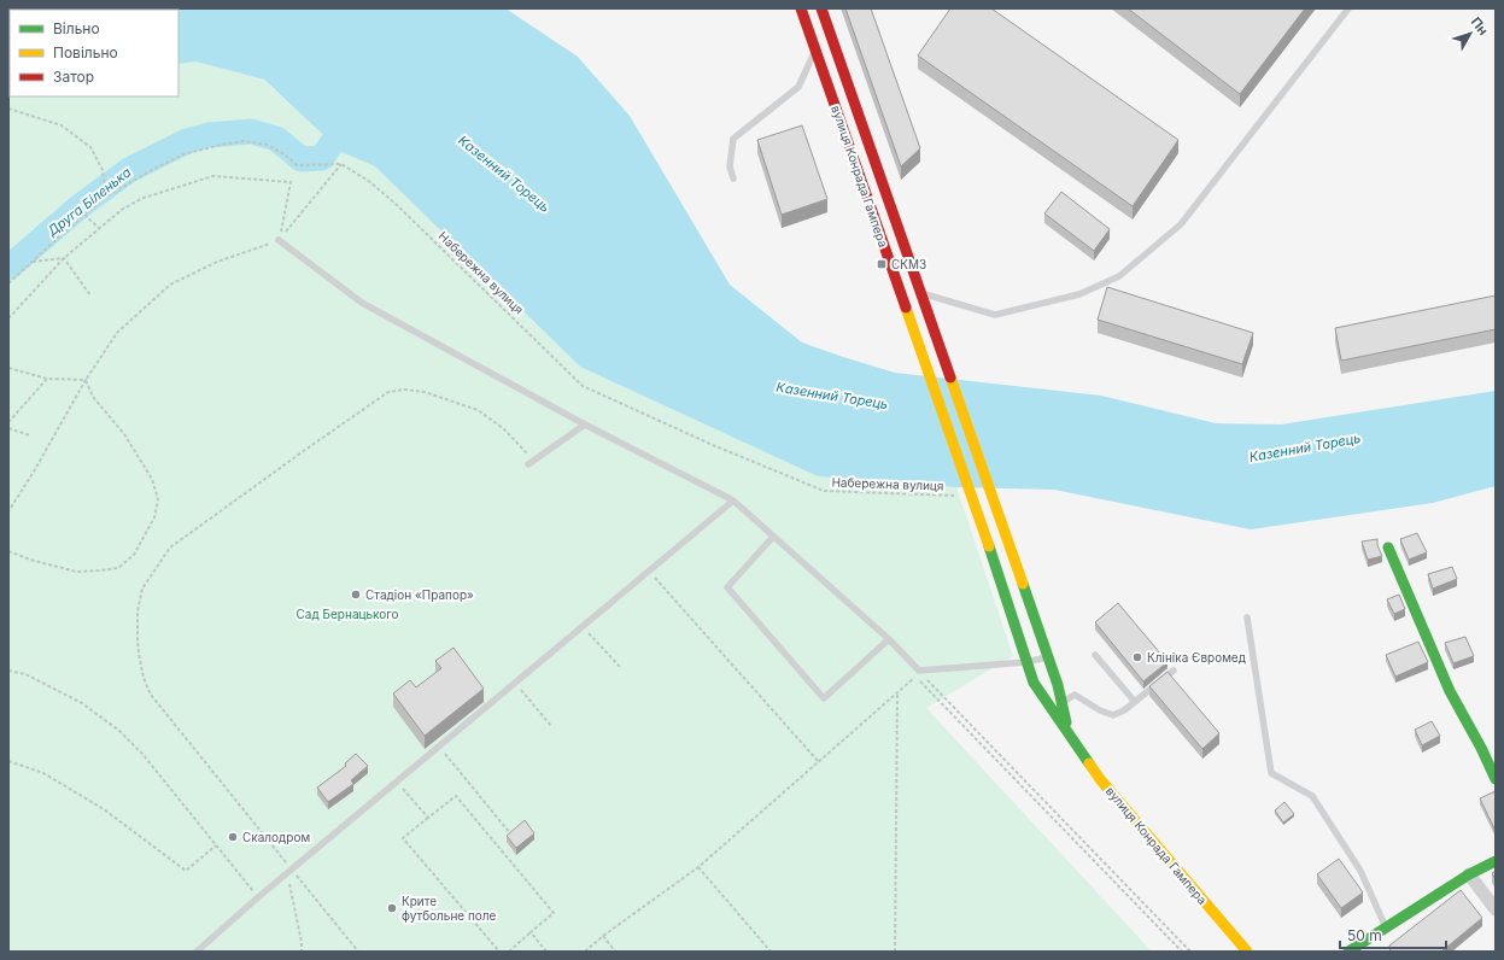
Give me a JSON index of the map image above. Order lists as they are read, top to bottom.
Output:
{
  "streets": {
    "main road": ["вулиця Конрада Гампера"],
    "path": ["Набережна вулиця"]
  },
  "crossings": [
    ["вулиця Конрада Гампера", "Набережна вулиця"]
  ],
  "water": ["Казенний Торець", "Друга Біленька"],
  "parks": ["Сад Бернацького"],
  "places": {
    "transit": ["СКМЗ"],
    "other": [
      "Стадіон «Прапор»",
      "Клініка Євромед",
      "Скалодром",
      "Крите футбольне поле"
    ]
  },
  "legend": ["Вільно", "Повільно", "Затор"],
  "scale_bar": "50 m",
  "north": "top right"
}
